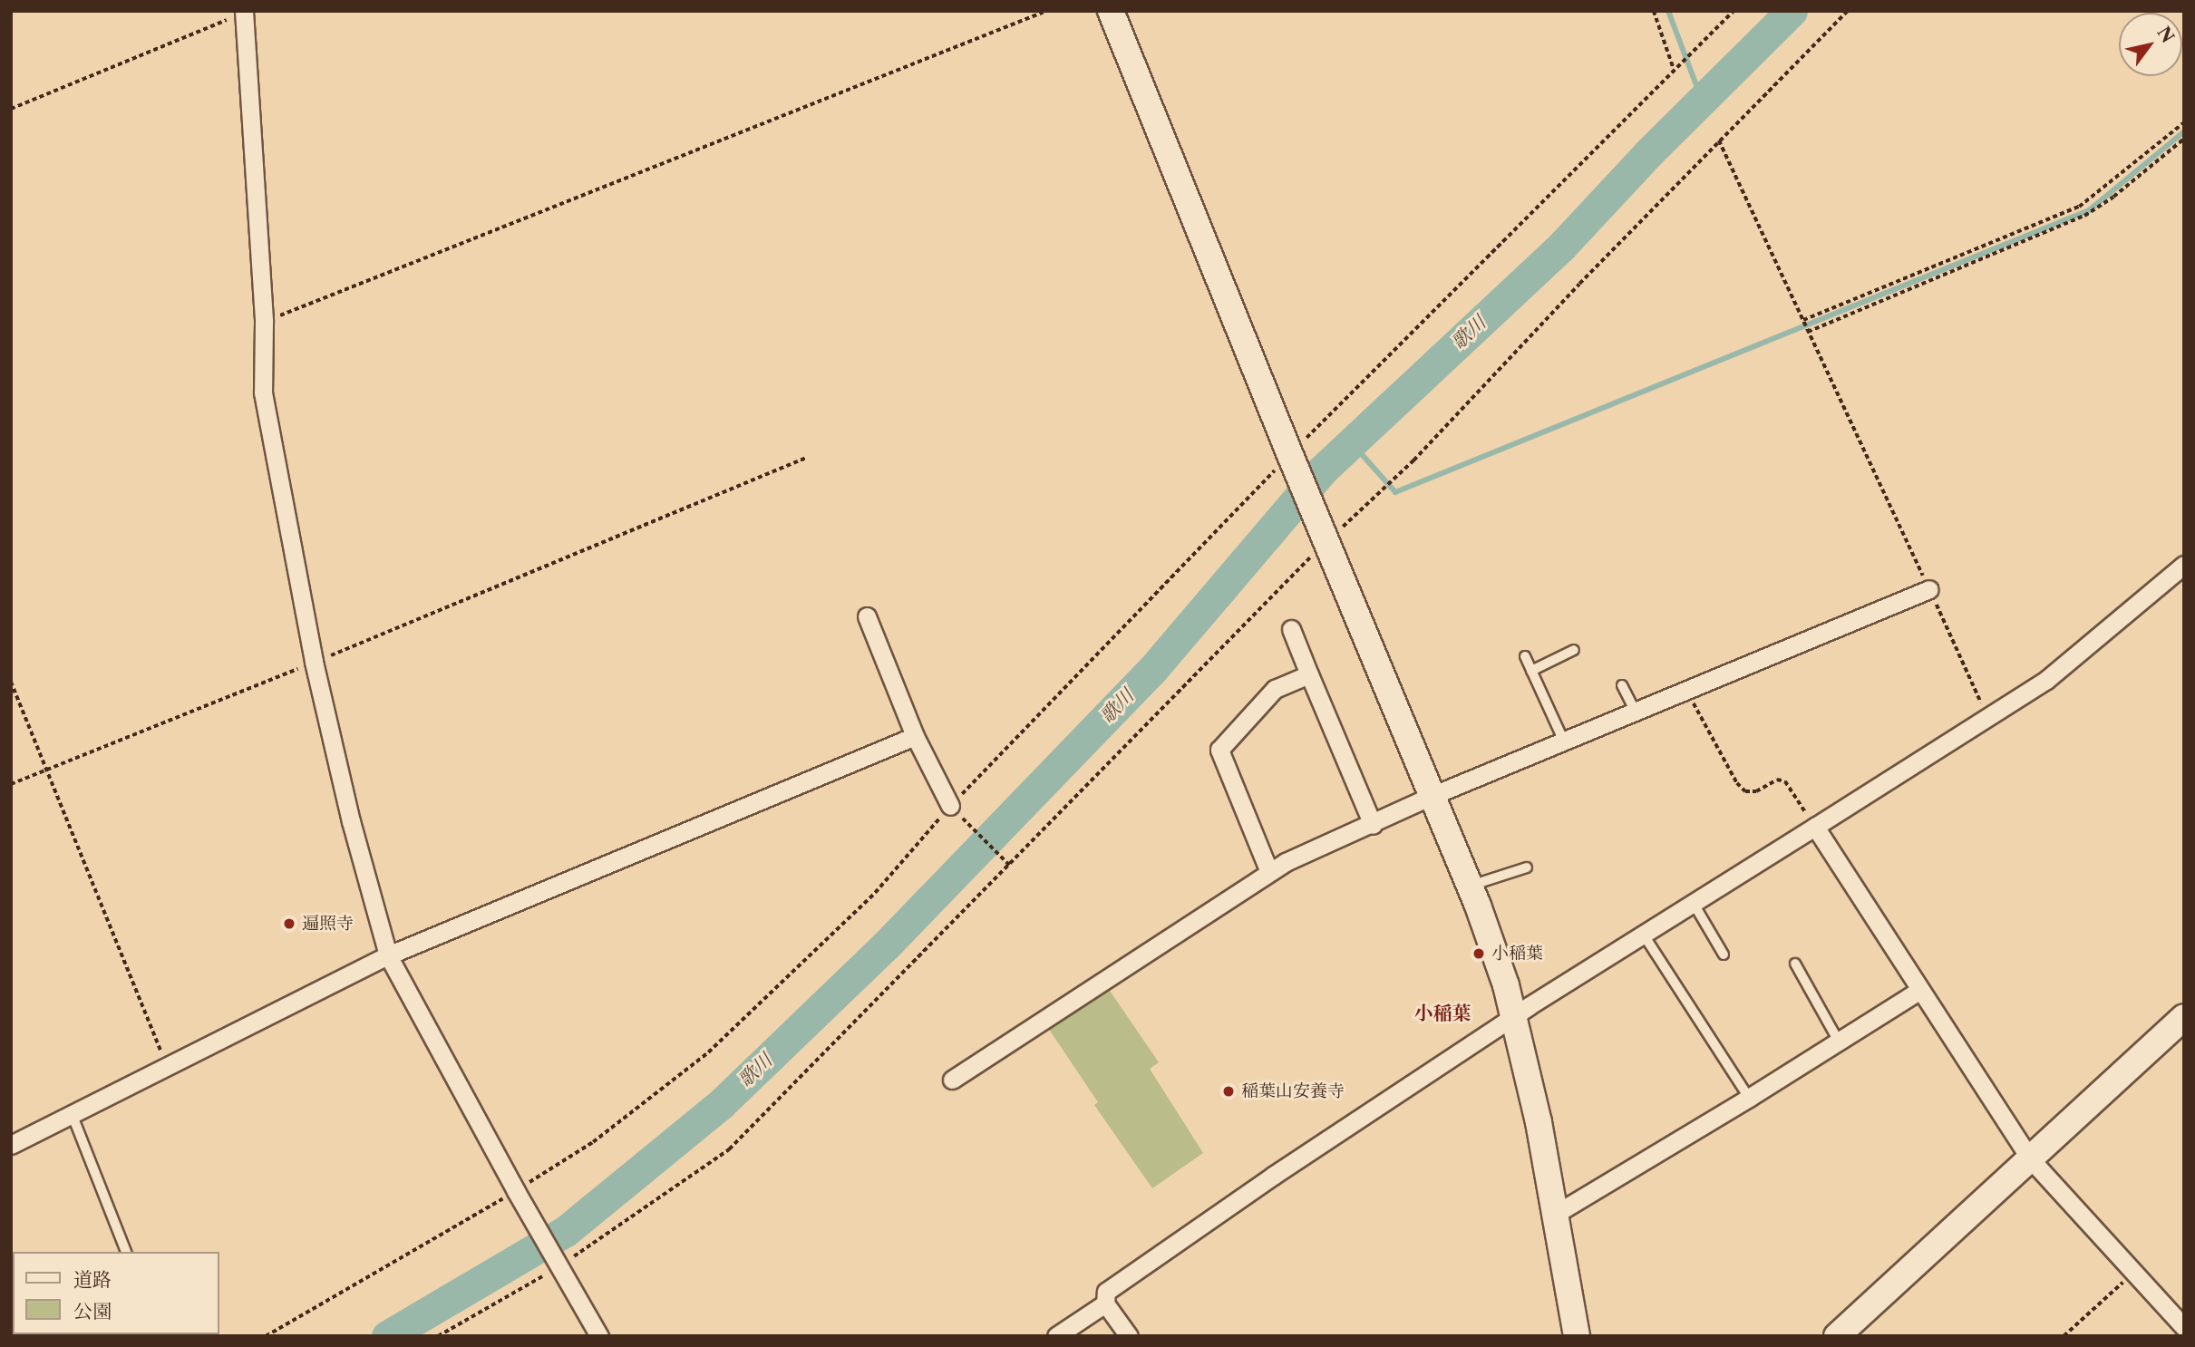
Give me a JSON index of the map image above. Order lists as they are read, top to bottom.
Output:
{
  "districts": ["小稲葉"],
  "water": ["歌川"],
  "places": ["遍照寺", "小稲葉", "稲葉山安養寺"],
  "legend": ["道路", "公園"],
  "north": "top right"
}
